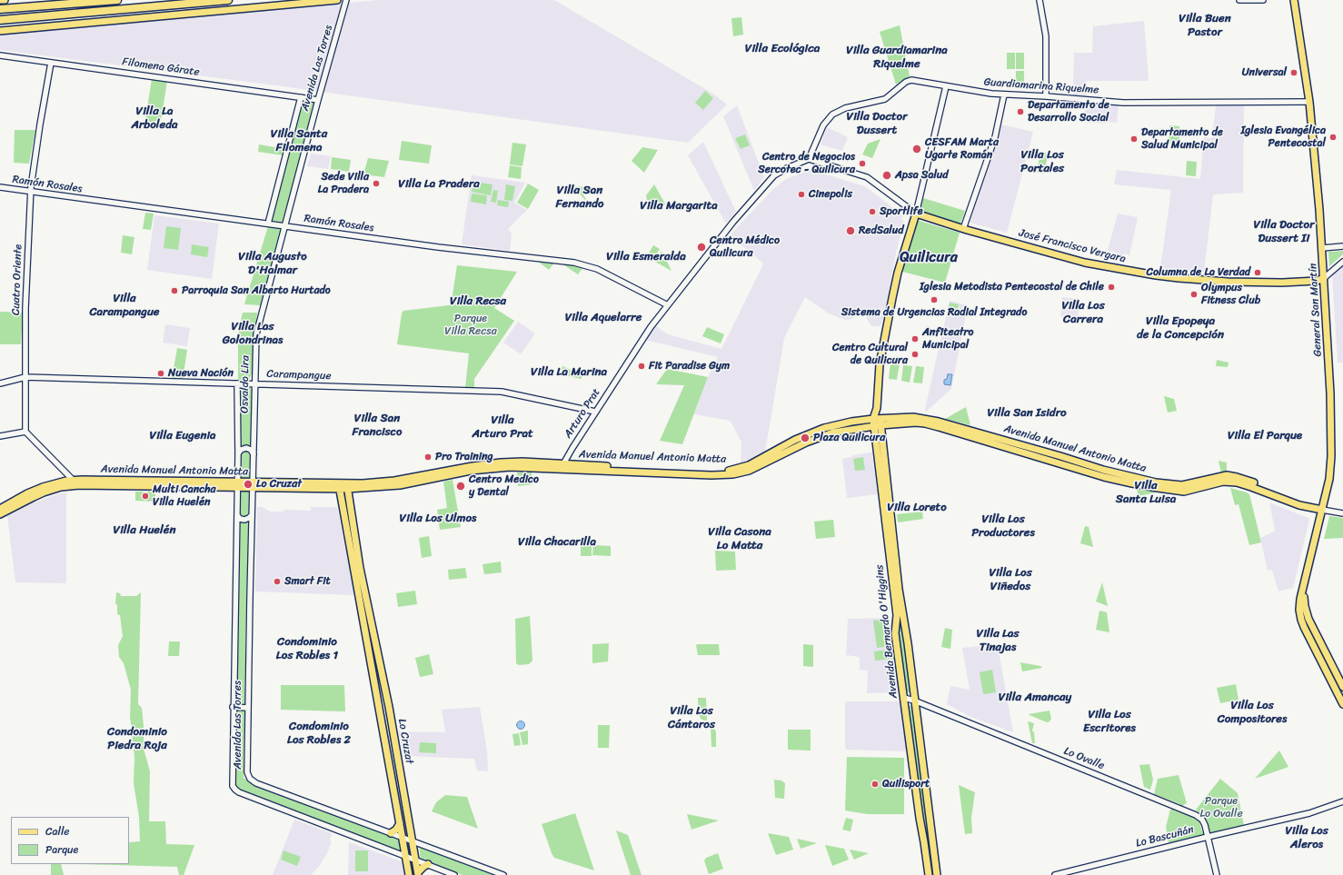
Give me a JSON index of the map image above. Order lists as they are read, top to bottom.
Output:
{
  "streets": {
    "main road": [
      "José Francisco Vergara",
      "General San Martín",
      "Avenida Manuel Antonio Matta",
      "Avenida Bernardo O'Higgins",
      "Lo Cruzat"
    ],
    "street": [
      "Filomena Gárate",
      "Avenida Las Torres",
      "Guardiamarina Riquelme",
      "Ramón Rosales",
      "Cuatro Oriente",
      "Carampangue",
      "Osvaldo Lira",
      "Arturo Prat",
      "Lo Ovalle",
      "Lo Bascuñán"
    ]
  },
  "crossings": [
    ["Filomena Gárate", "Avenida Las Torres"],
    ["Filomena Gárate", "Cuatro Oriente"],
    ["Avenida Las Torres", "Ramón Rosales"],
    ["Avenida Las Torres", "Osvaldo Lira"],
    ["Avenida Las Torres", "Avenida Manuel Antonio Matta"],
    ["Avenida Las Torres", "Lo Cruzat"],
    ["Guardiamarina Riquelme", "José Francisco Vergara"],
    ["Guardiamarina Riquelme", "General San Martín"],
    ["Guardiamarina Riquelme", "Arturo Prat"],
    ["Guardiamarina Riquelme", "Avenida Bernardo O'Higgins"],
    ["Ramón Rosales", "Cuatro Oriente"],
    ["Ramón Rosales", "Osvaldo Lira"],
    ["Ramón Rosales", "Arturo Prat"],
    ["José Francisco Vergara", "General San Martín"],
    ["José Francisco Vergara", "Arturo Prat"],
    ["José Francisco Vergara", "Avenida Bernardo O'Higgins"],
    ["Cuatro Oriente", "Carampangue"],
    ["General San Martín", "Avenida Manuel Antonio Matta"],
    ["Carampangue", "Osvaldo Lira"],
    ["Carampangue", "Arturo Prat"],
    ["Osvaldo Lira", "Avenida Manuel Antonio Matta"],
    ["Arturo Prat", "Avenida Manuel Antonio Matta"],
    ["Avenida Manuel Antonio Matta", "Avenida Bernardo O'Higgins"],
    ["Avenida Manuel Antonio Matta", "Lo Cruzat"],
    ["Avenida Bernardo O'Higgins", "Lo Ovalle"],
    ["Lo Ovalle", "Lo Bascuñán"]
  ],
  "districts": [
    "Villa Buen Pastor",
    "Villa Ecológica",
    "Villa Guardiamarina Riquelme",
    "Villa La Arboleda",
    "Villa Doctor Dussert",
    "Villa Santa Filomena",
    "Villa Los Portales",
    "Villa La Pradera",
    "Villa San Fernando",
    "Villa Margarita",
    "Villa Doctor Dussert II",
    "Villa Augusto D'Halmar",
    "Villa Esmeralda",
    "Quilicura",
    "Villa Carampangue",
    "Villa Recsa",
    "Villa Los Carrera",
    "Villa Aquelarre",
    "Villa Epopeya de la Concepción",
    "Villa Las Golondrinas",
    "Villa La Marina",
    "Villa San Isidro",
    "Villa San Francisco",
    "Villa Arturo Prat",
    "Villa Eugenia",
    "Villa El Parque",
    "Villa Santa Luisa",
    "Villa Loreto",
    "Villa Los Ulmos",
    "Villa Los Productores",
    "Villa Huelén",
    "Villa Casona Lo Matta",
    "Villa Chacarilla",
    "Villa Los Viñedos",
    "Villa Las Tinajas",
    "Condominio Los Robles 1",
    "Villa Amancay",
    "Villa Los Compositores",
    "Villa Los Cántaros",
    "Villa Los Escritores",
    "Condominio Los Robles 2",
    "Condominio Piedra Roja",
    "Villa Los Aleros"
  ],
  "parks": ["Parque Villa Recsa", "Parque Lo Ovalle"],
  "places": [
    "Universal",
    "Departamento de Desarrollo Social",
    "Iglesia Evangélica Pentecostal",
    "Departamento de Salud Municipal",
    "CESFAM Marta Ugarte Román",
    "Centro de Negocios Sercotec - Quilicura",
    "Apsa Salud",
    "Sede Villa La Pradera",
    "Cinepolis",
    "Sportlife",
    "RedSalud",
    "Centro Médico Quilicura",
    "Columna de La Verdad",
    "Iglesia Metodista Pentecostal de Chile",
    "Parroquia San Alberto Hurtado",
    "Olympus Fitness Club",
    "Sistema de Urgencias Radial Integrado",
    "Anfiteatro Municipal",
    "Centro Cultural de Quilicura",
    "Fit Paradise Gym",
    "Nueva Nación",
    "Plaza Quilicura",
    "Pro Training",
    "Lo Cruzat",
    "Centro Medico y Dental",
    "Multi Cancha Villa Huelén",
    "Smart Fit",
    "Quilisport"
  ],
  "legend": ["Calle", "Parque"]
}
